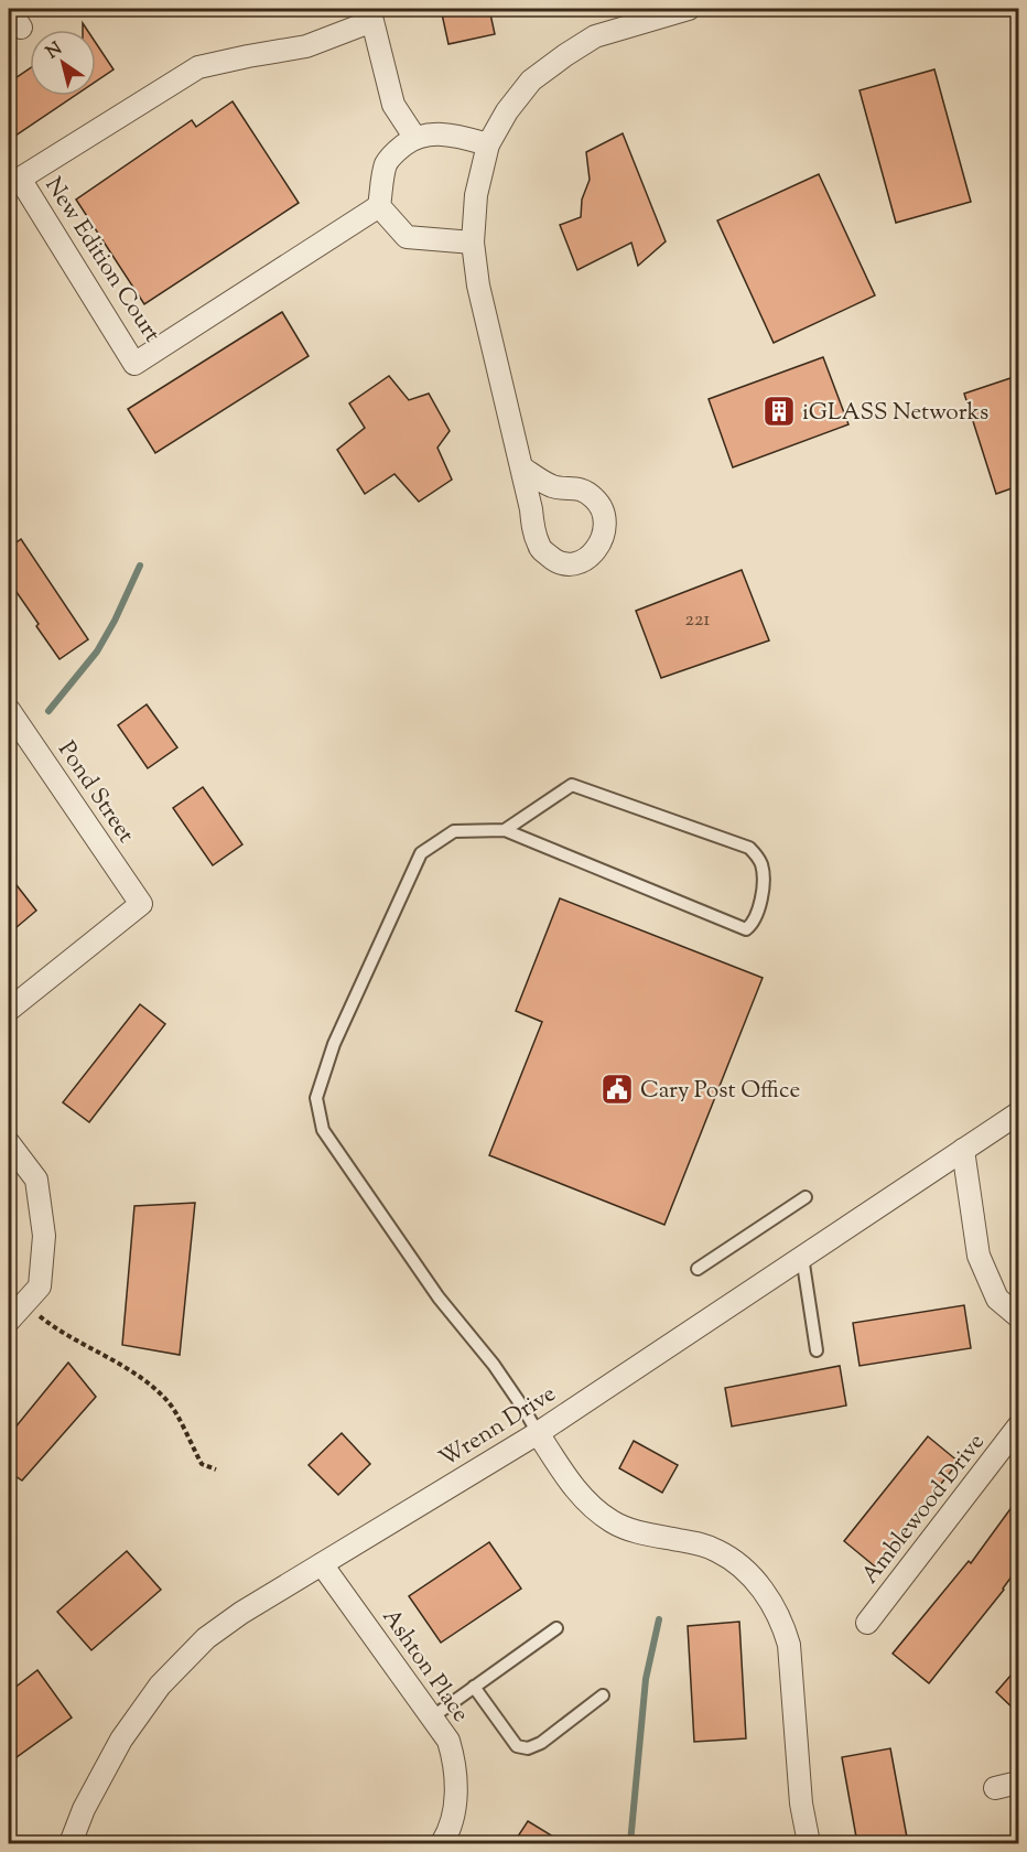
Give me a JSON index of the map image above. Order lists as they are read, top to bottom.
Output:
{
  "streets": {
    "street": [
      "New Edition Court",
      "Pond Street",
      "Wrenn Drive",
      "Amblewood Drive",
      "Ashton Place"
    ]
  },
  "crossings": [
    ["Wrenn Drive", "Ashton Place"]
  ],
  "places": {
    "building": ["iGLASS Networks"],
    "public building": ["Cary Post Office"]
  },
  "house_numbers": ["221"],
  "north": "top left"
}
